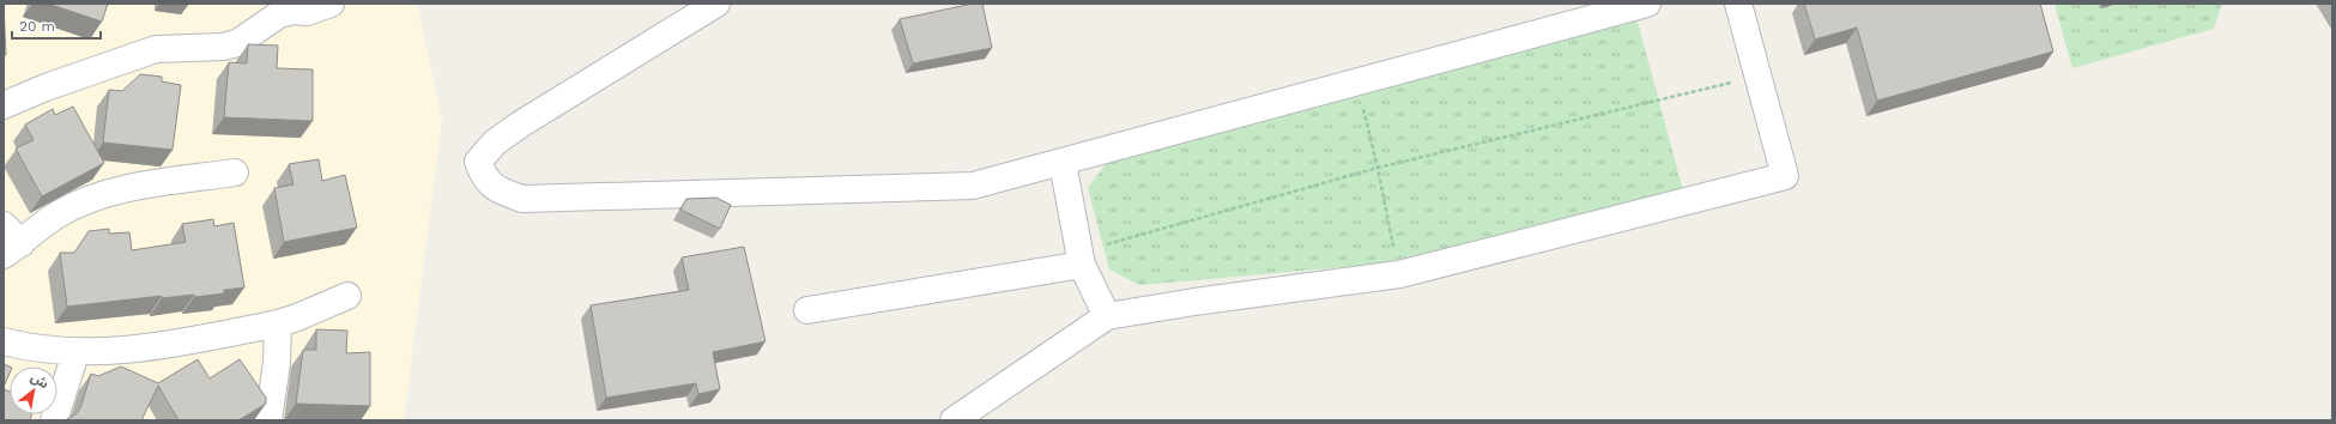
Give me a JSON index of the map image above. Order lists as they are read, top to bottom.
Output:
{
  "scale_bar": "20 m",
  "north": "top right"
}
